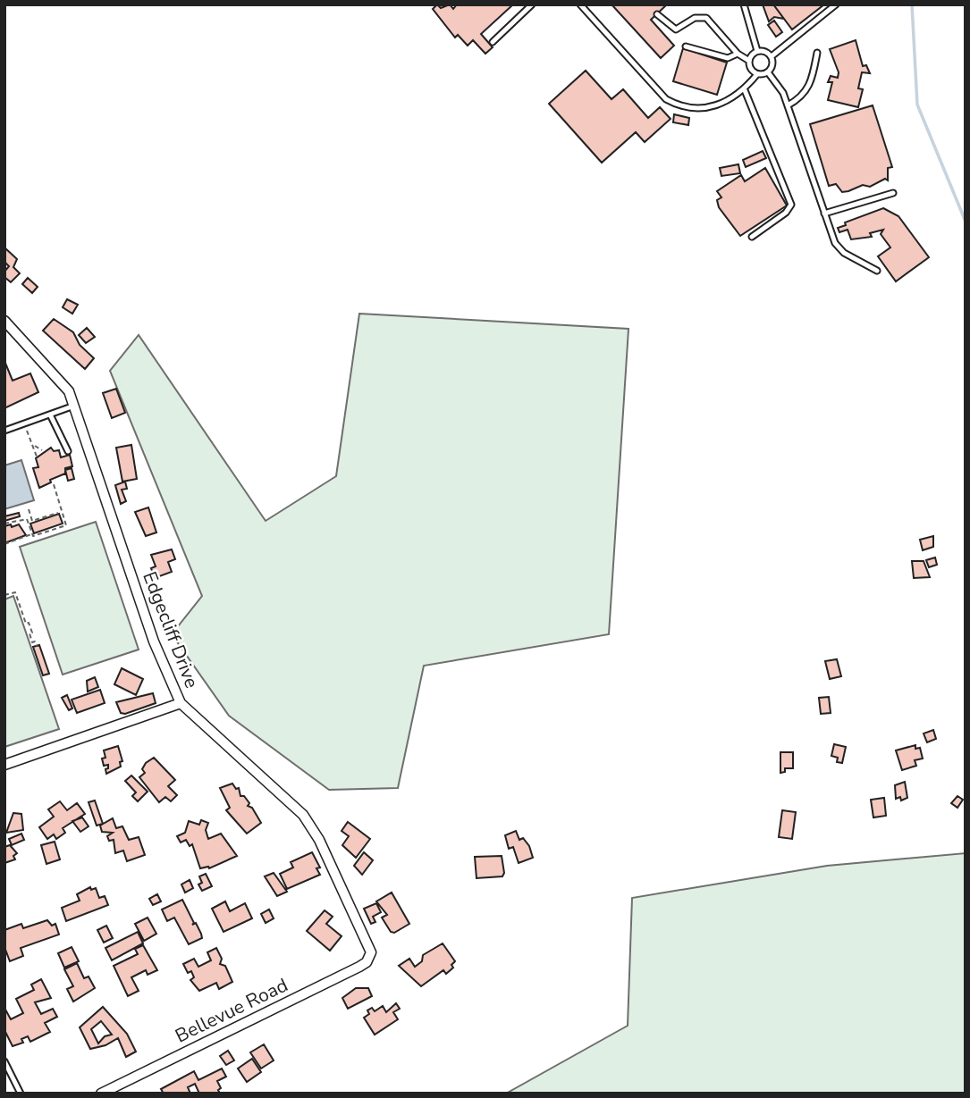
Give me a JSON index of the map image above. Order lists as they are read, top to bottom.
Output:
{
  "streets": {
    "street": ["Edgecliff Drive", "Bellevue Road"]
  },
  "crossings": [
    ["Edgecliff Drive", "Bellevue Road"]
  ]
}
